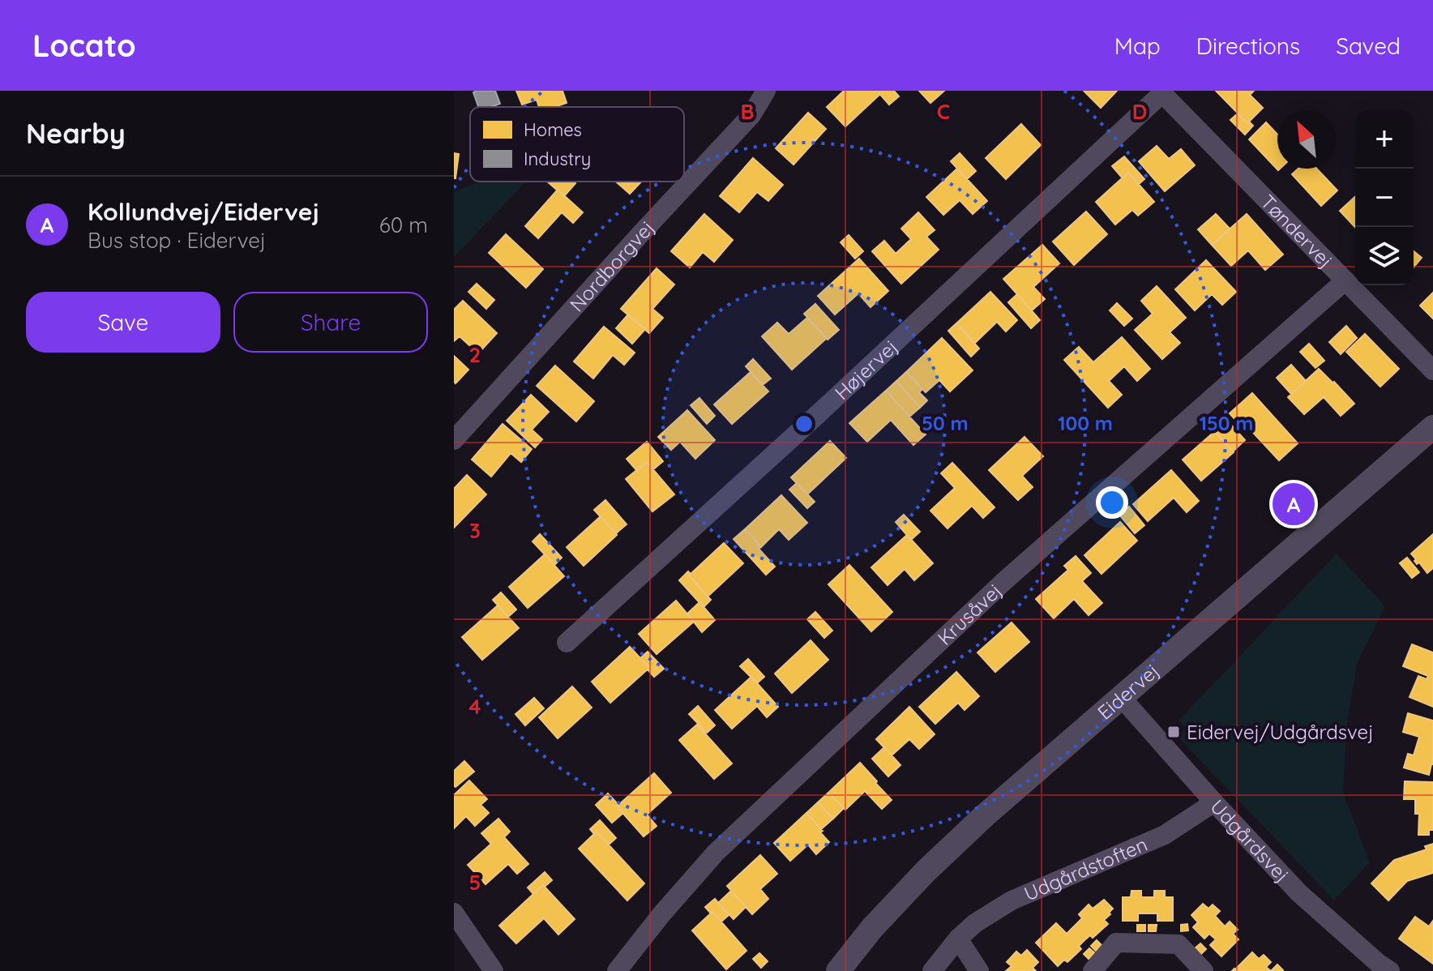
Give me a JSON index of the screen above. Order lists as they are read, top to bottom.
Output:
{
  "streets": {
    "street": [
      "Tøndervej",
      "Nordborgvej",
      "Højervej",
      "Krusåvej",
      "Eidervej",
      "Udgårdsvej",
      "Udgårdstoften"
    ]
  },
  "crossings": [
    ["Tøndervej", "Højervej"],
    ["Tøndervej", "Krusåvej"],
    ["Eidervej", "Udgårdsvej"],
    ["Udgårdsvej", "Udgårdstoften"]
  ],
  "places": {
    "transit": ["Eidervej/Udgårdsvej"]
  },
  "legend": ["Homes", "Industry"],
  "north": "top left",
  "page": {
    "header": "Locato",
    "nav": ["Map", "Directions", "Saved"],
    "heading": "Nearby",
    "map_buttons": ["+", "−"],
    "list": [
      {
        "mark": "A",
        "name": "Kollundvej/Eidervej",
        "note": "Bus stop · Eidervej",
        "value": "60 m"
      }
    ],
    "buttons": ["Save", "Share"],
    "pins": "A"
  },
  "grid": {
    "columns": ["B", "C", "D"],
    "rows": [
      "2",
      "3",
      "4",
      "5"
    ]
  },
  "rings": ["50 m", "100 m", "150 m"]
}
